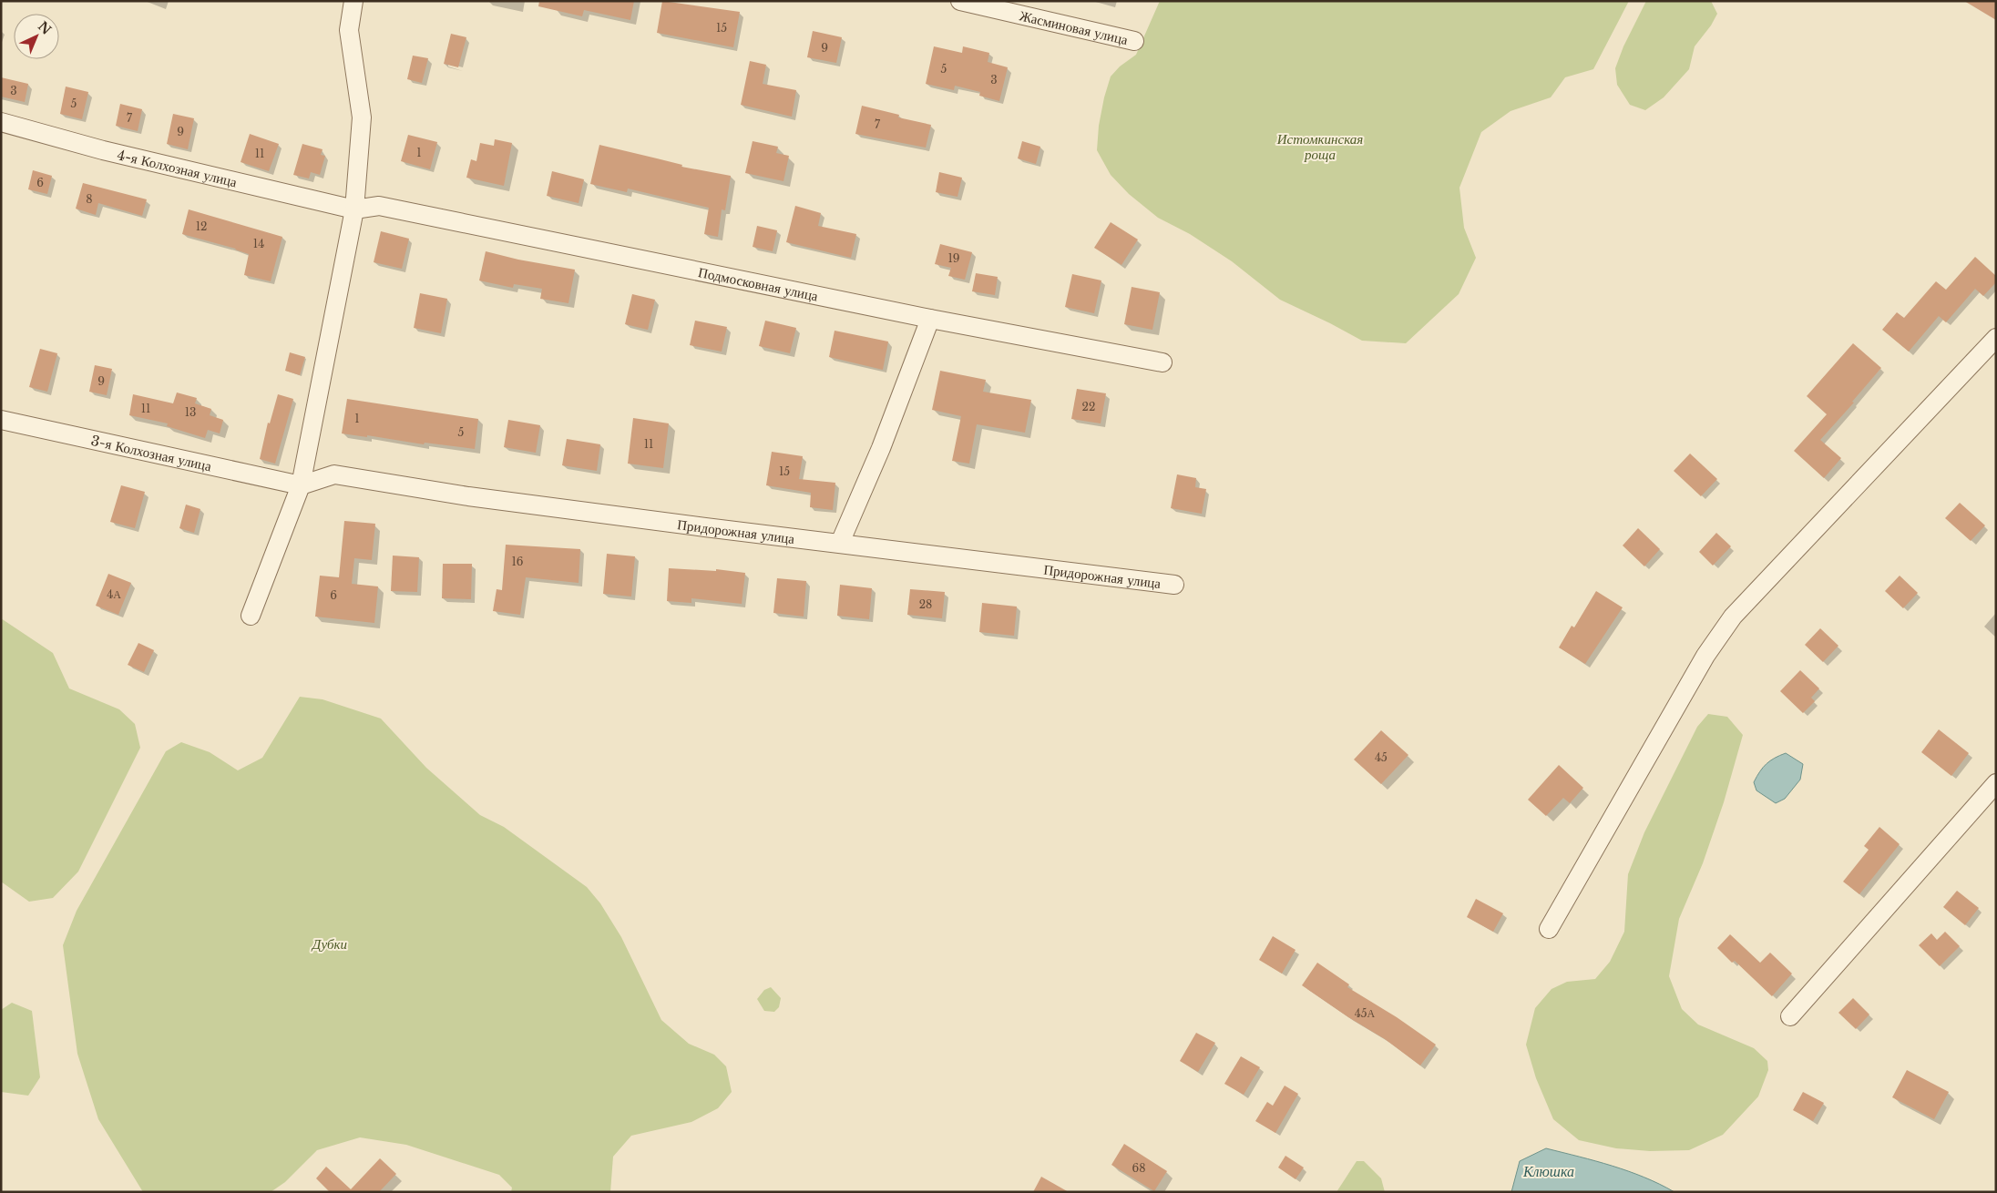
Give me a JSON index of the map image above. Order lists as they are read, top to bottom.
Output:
{
  "streets": {
    "street": [
      "Жасминовая улица",
      "4-я Колхозная улица",
      "Подмосковная улица",
      "3-я Колхозная улица",
      "Придорожная улица"
    ]
  },
  "crossings": [
    ["4-я Колхозная улица", "Подмосковная улица"],
    ["3-я Колхозная улица", "Придорожная улица"]
  ],
  "water": ["Клюшка"],
  "parks": ["Истомкинская роща", "Дубки"],
  "house_numbers": [
    "15",
    "9",
    "5",
    "3",
    "3",
    "5",
    "7",
    "7",
    "9",
    "1",
    "11",
    "6",
    "8",
    "12",
    "14",
    "19",
    "9",
    "22",
    "11",
    "13",
    "1",
    "5",
    "11",
    "15",
    "16",
    "4А",
    "6",
    "28",
    "45",
    "45А",
    "68"
  ],
  "north": "top right"
}
